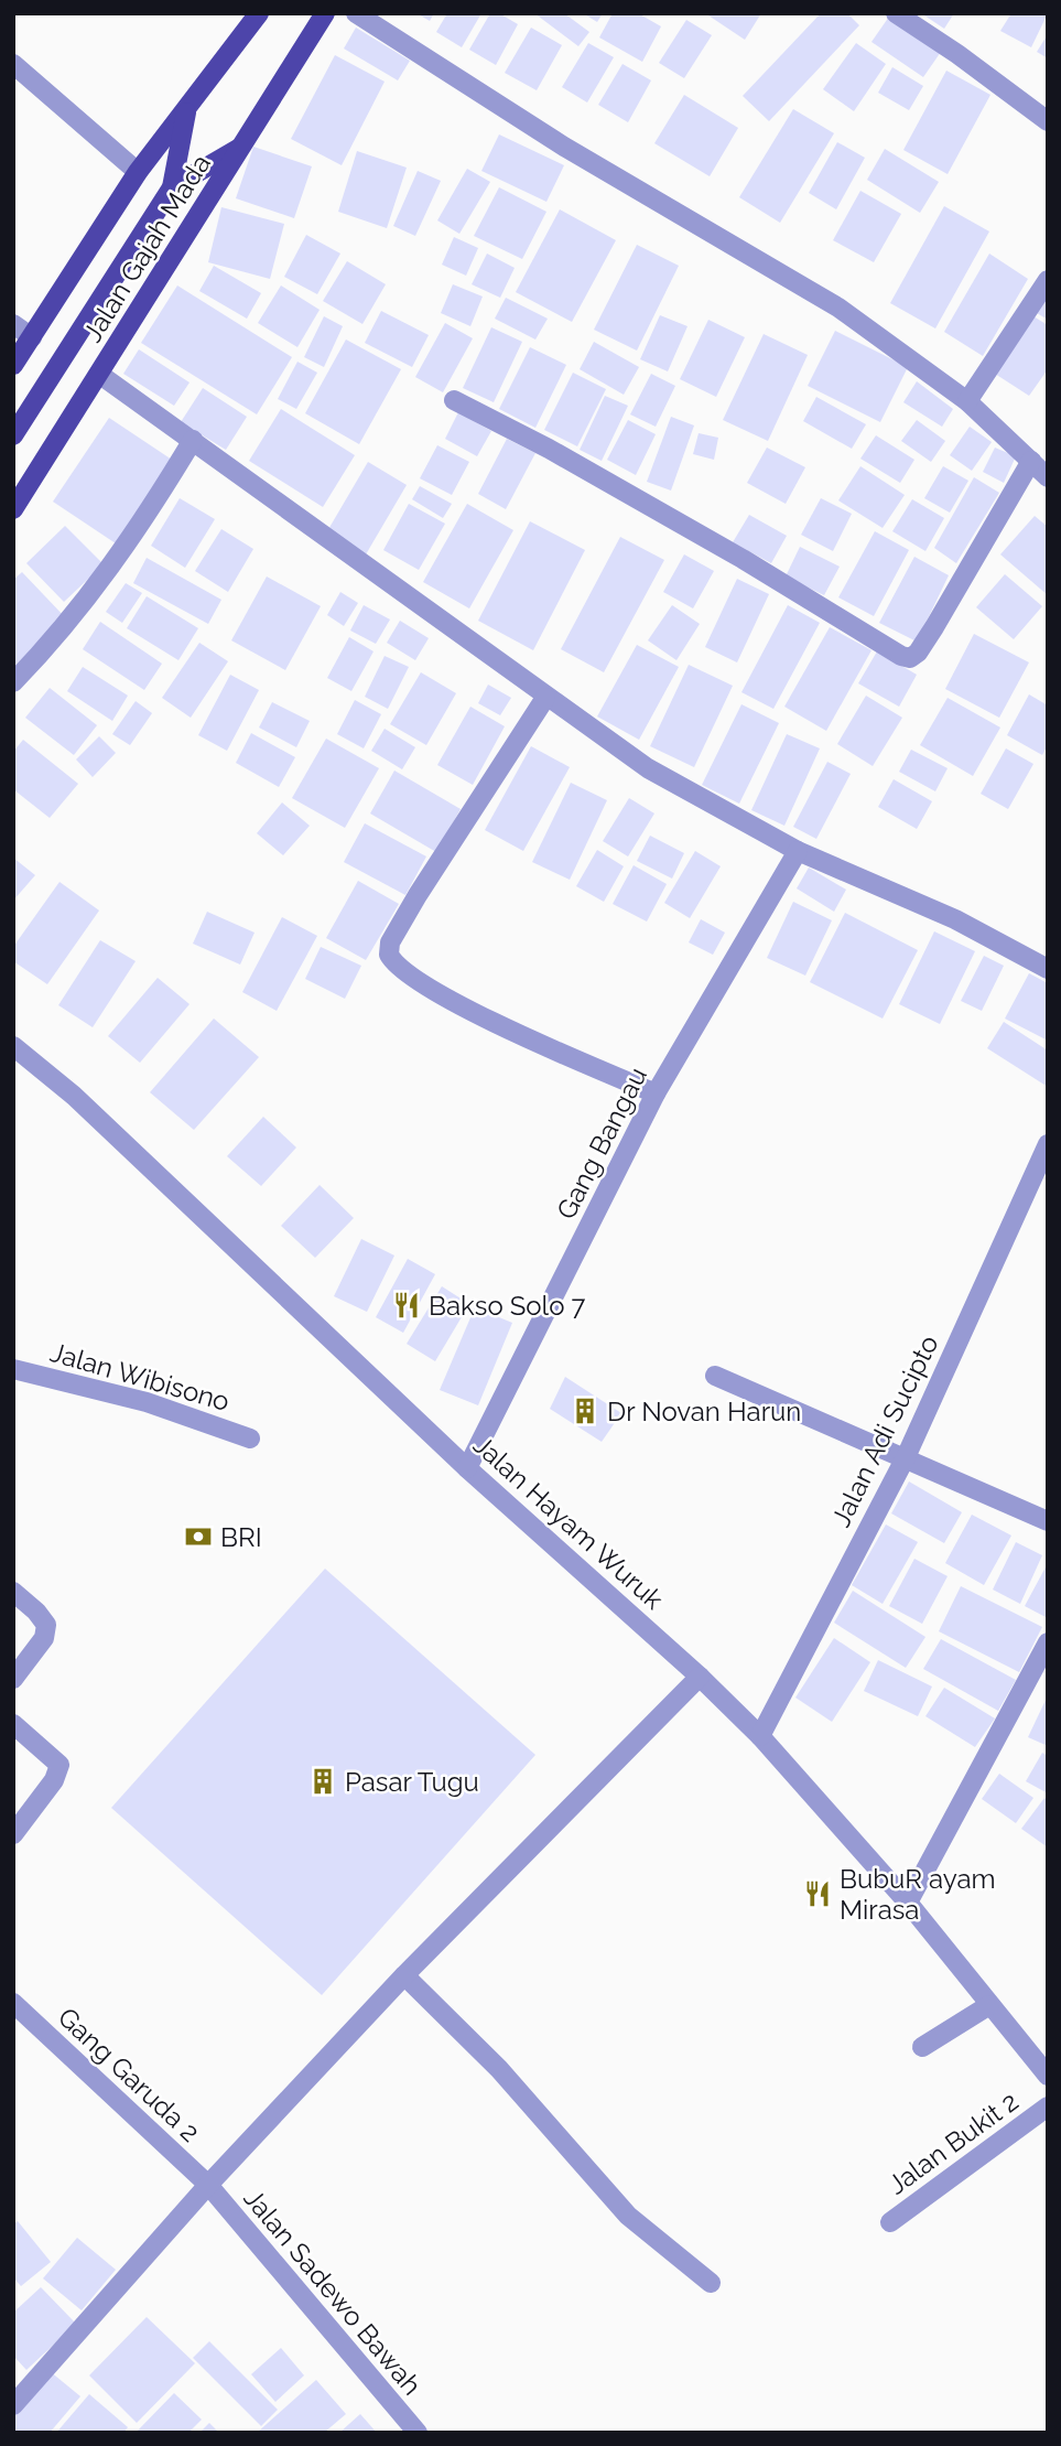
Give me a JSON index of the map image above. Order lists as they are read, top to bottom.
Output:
{
  "streets": {
    "main road": ["Jalan Gajah Mada"],
    "street": [
      "Gang Bangau",
      "Jalan Wibisono",
      "Jalan Adi Sucipto",
      "Jalan Hayam Wuruk",
      "Gang Garuda 2",
      "Jalan Bukit 2",
      "Jalan Sadewo Bawah"
    ]
  },
  "crossings": [
    ["Gang Bangau", "Jalan Hayam Wuruk"],
    ["Jalan Adi Sucipto", "Jalan Hayam Wuruk"],
    ["Gang Garuda 2", "Jalan Sadewo Bawah"]
  ],
  "places": {
    "restaurant": ["Bakso Solo 7", "BubuR ayam Mirasa"],
    "building": ["Dr Novan Harun", "Pasar Tugu"],
    "bank": ["BRI"]
  }
}
